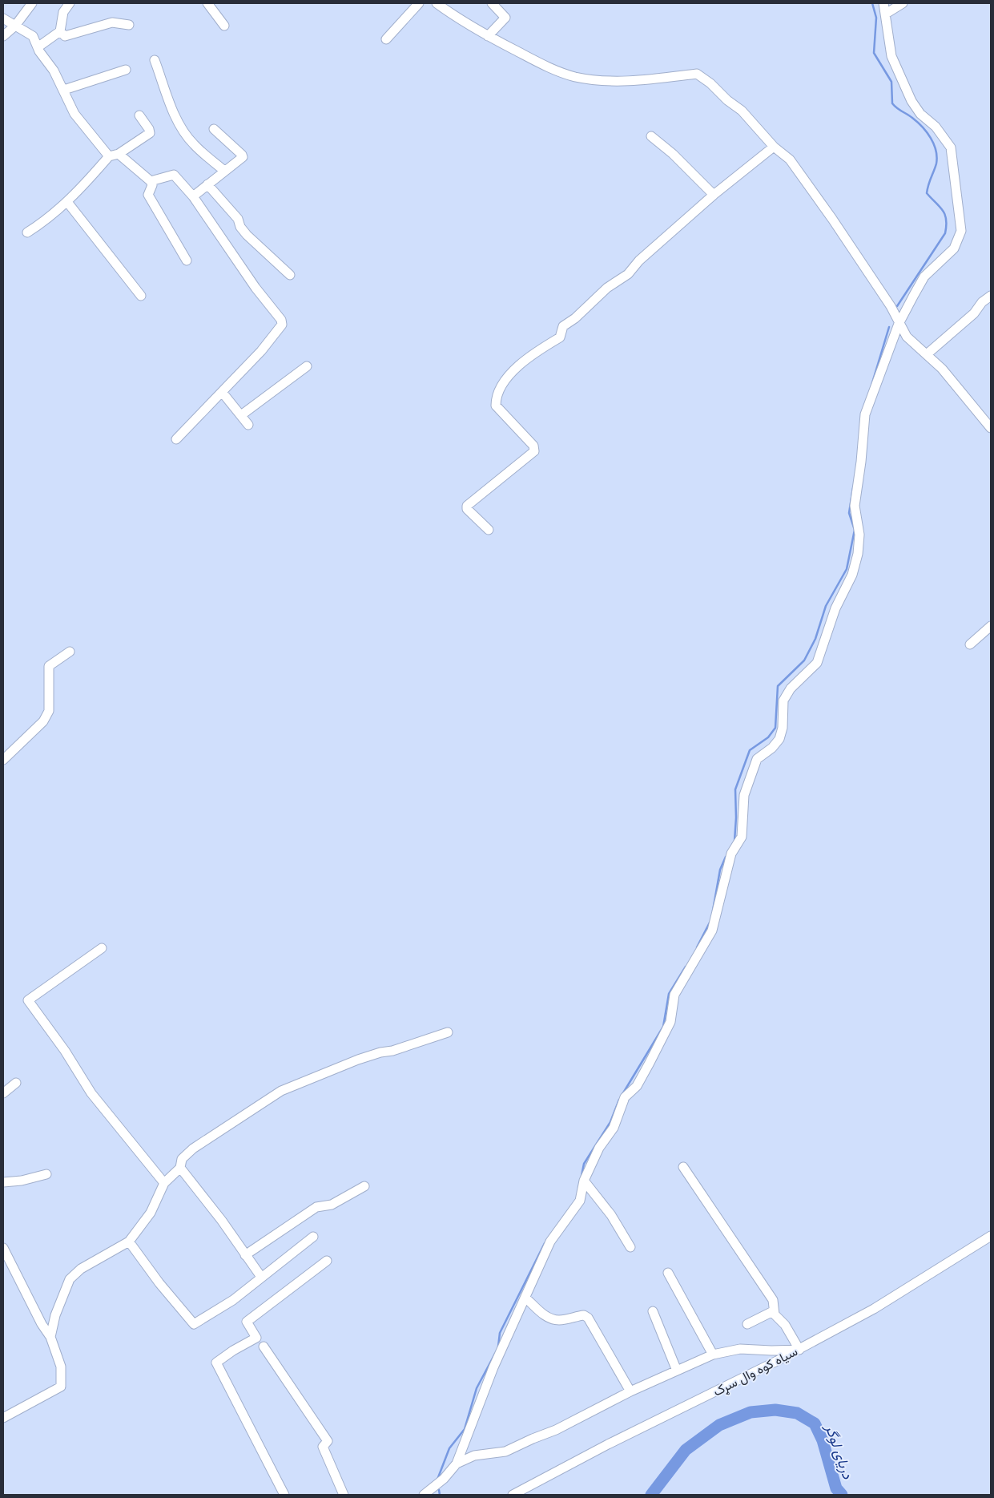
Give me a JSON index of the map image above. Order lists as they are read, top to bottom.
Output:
{
  "streets": {
    "street": ["سیاه کوه وال سړک"]
  },
  "water": ["دریای لوگر"]
}
